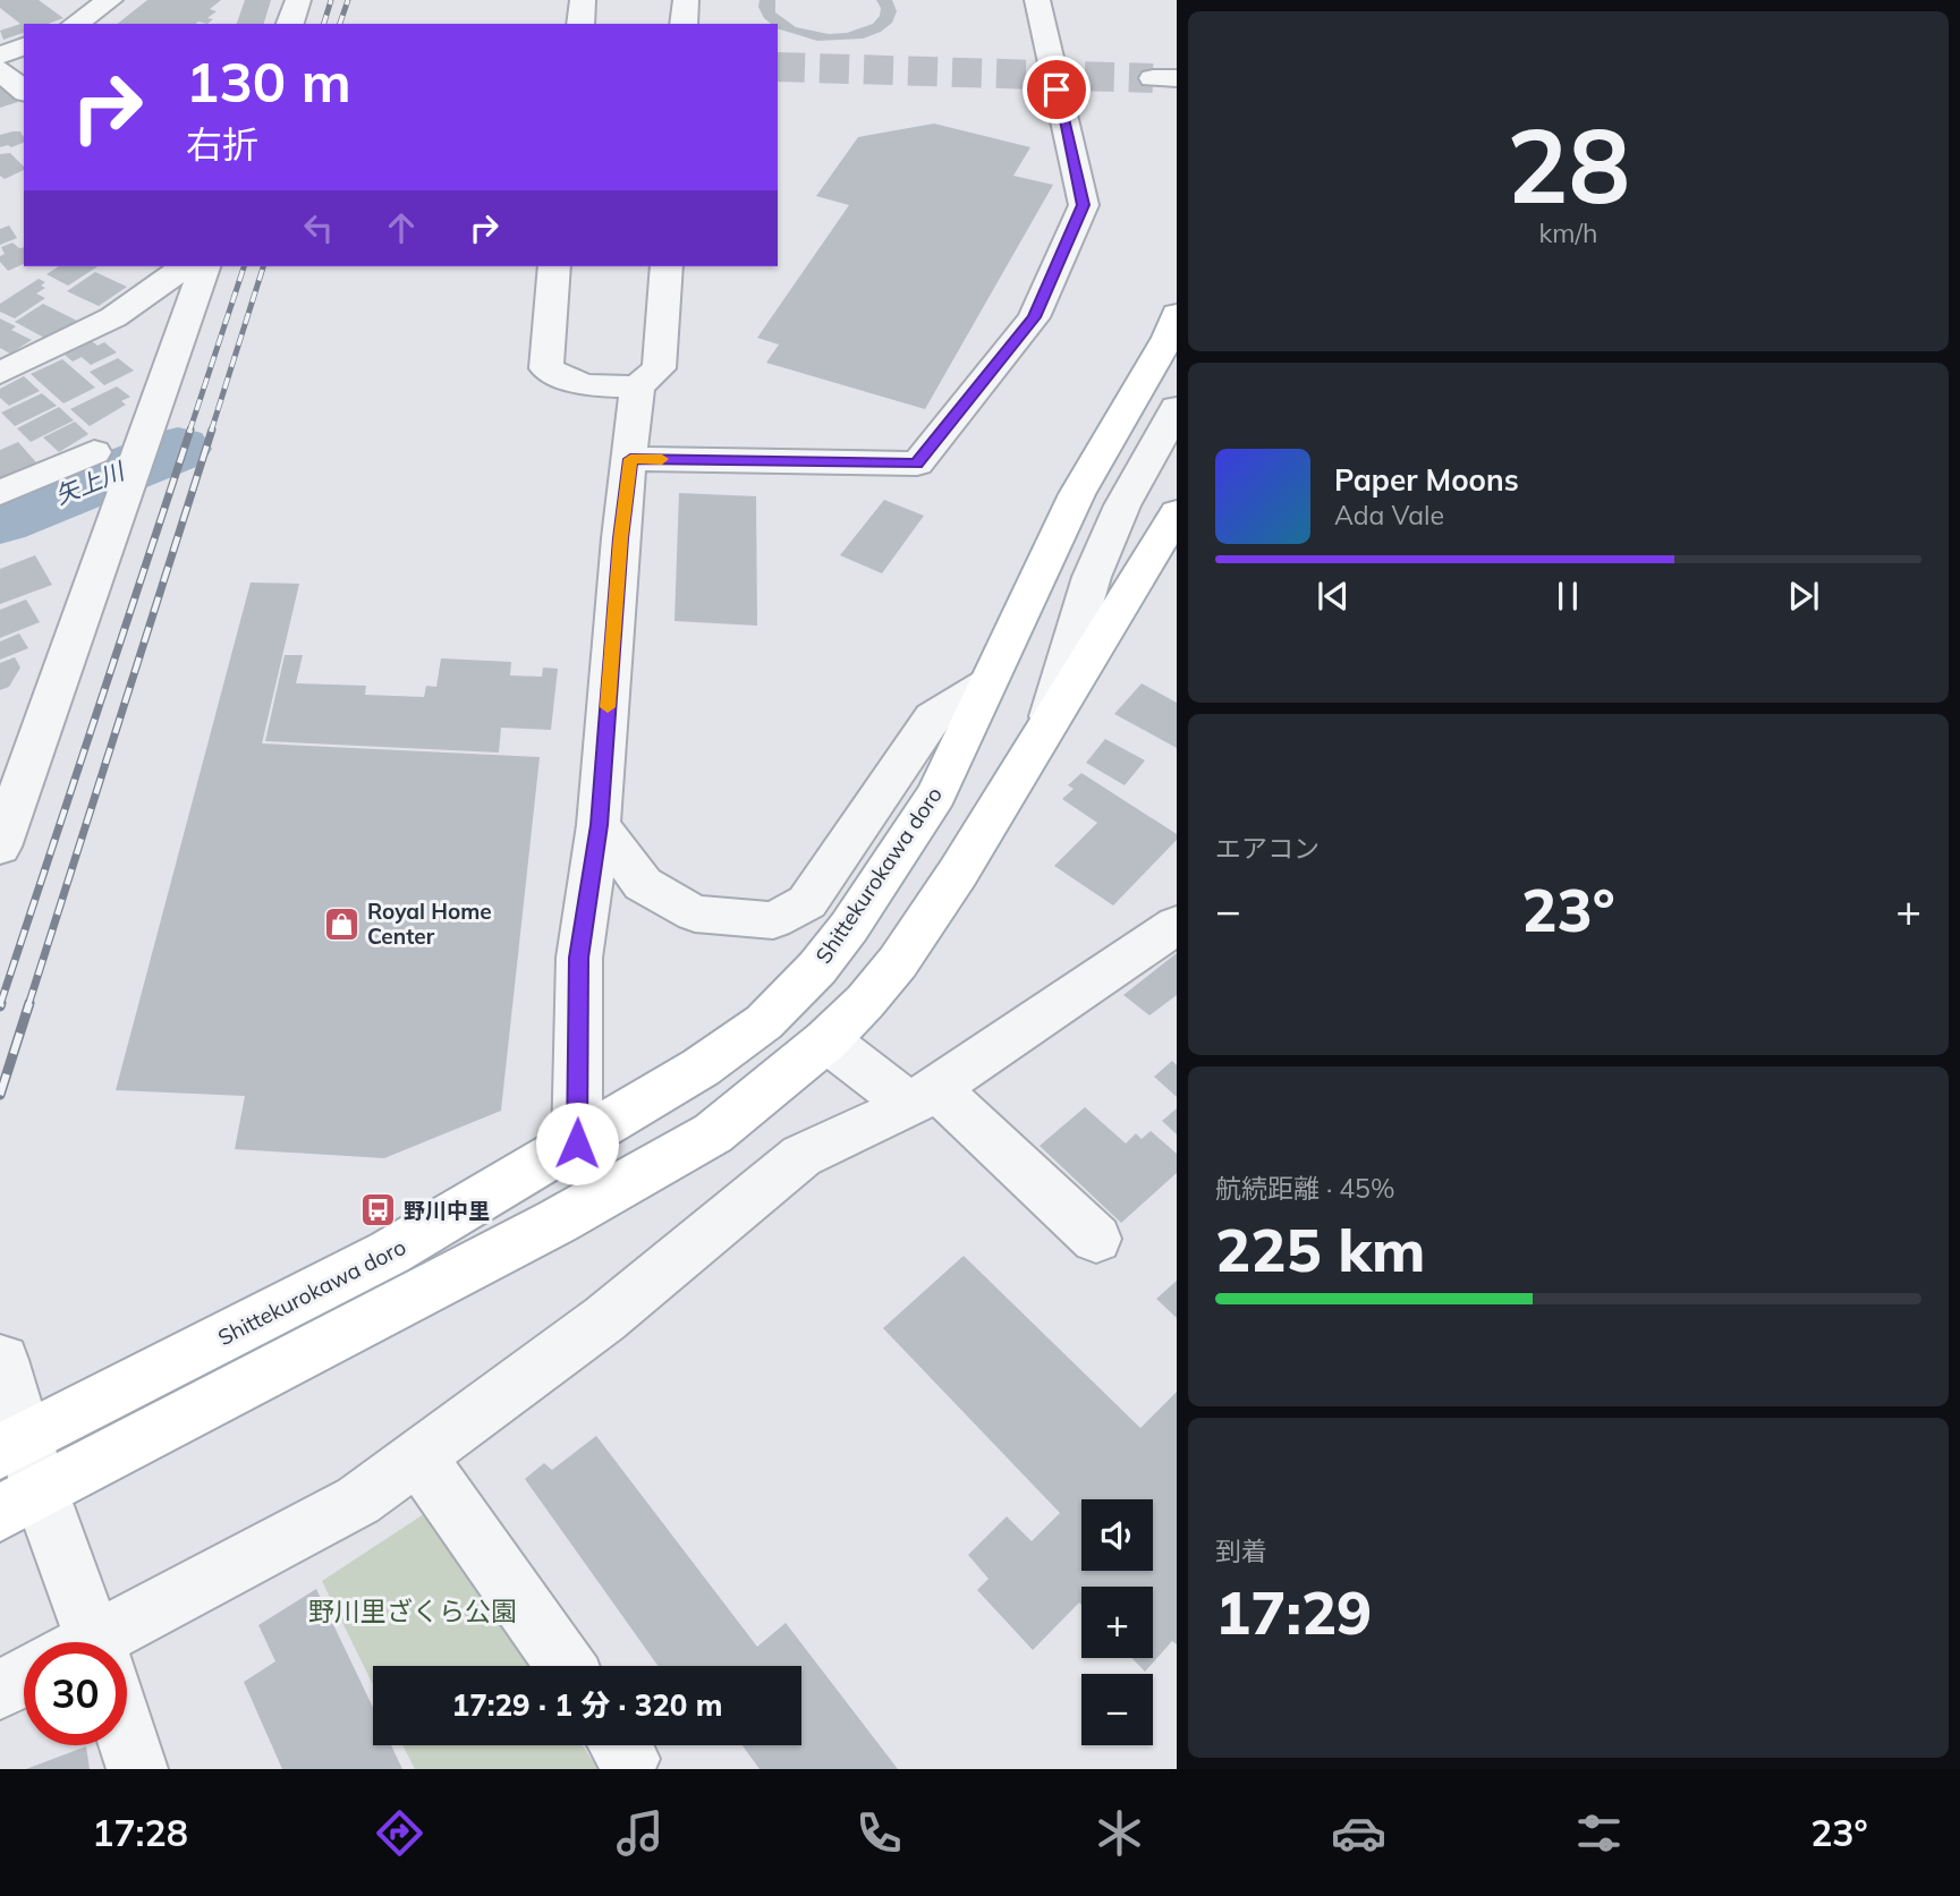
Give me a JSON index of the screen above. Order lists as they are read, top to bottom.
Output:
{
  "streets": {
    "main road": ["Shittekurokawa doro"]
  },
  "water": ["矢上川"],
  "parks": ["野川里ざくら公園"],
  "places": {
    "shop": ["Royal Home Center"],
    "bus stop": ["野川中里"]
  },
  "page": {
    "tile": [
      ["28", "km/h"],
      "エアコン",
      ["航続距離 · 45%", "225 km"],
      ["到着", "17:29"]
    ],
    "turn": ["130 m", "右折"],
    "song": ["Paper Moons", "Ada Vale"],
    "heat": ["−", "23°", "+"],
    "map_buttons": ["+", "−"],
    "limit": "30",
    "trip": "17:29 · 1 分 · 320 m",
    "tabs": ["17:28", "23°"]
  }
}
